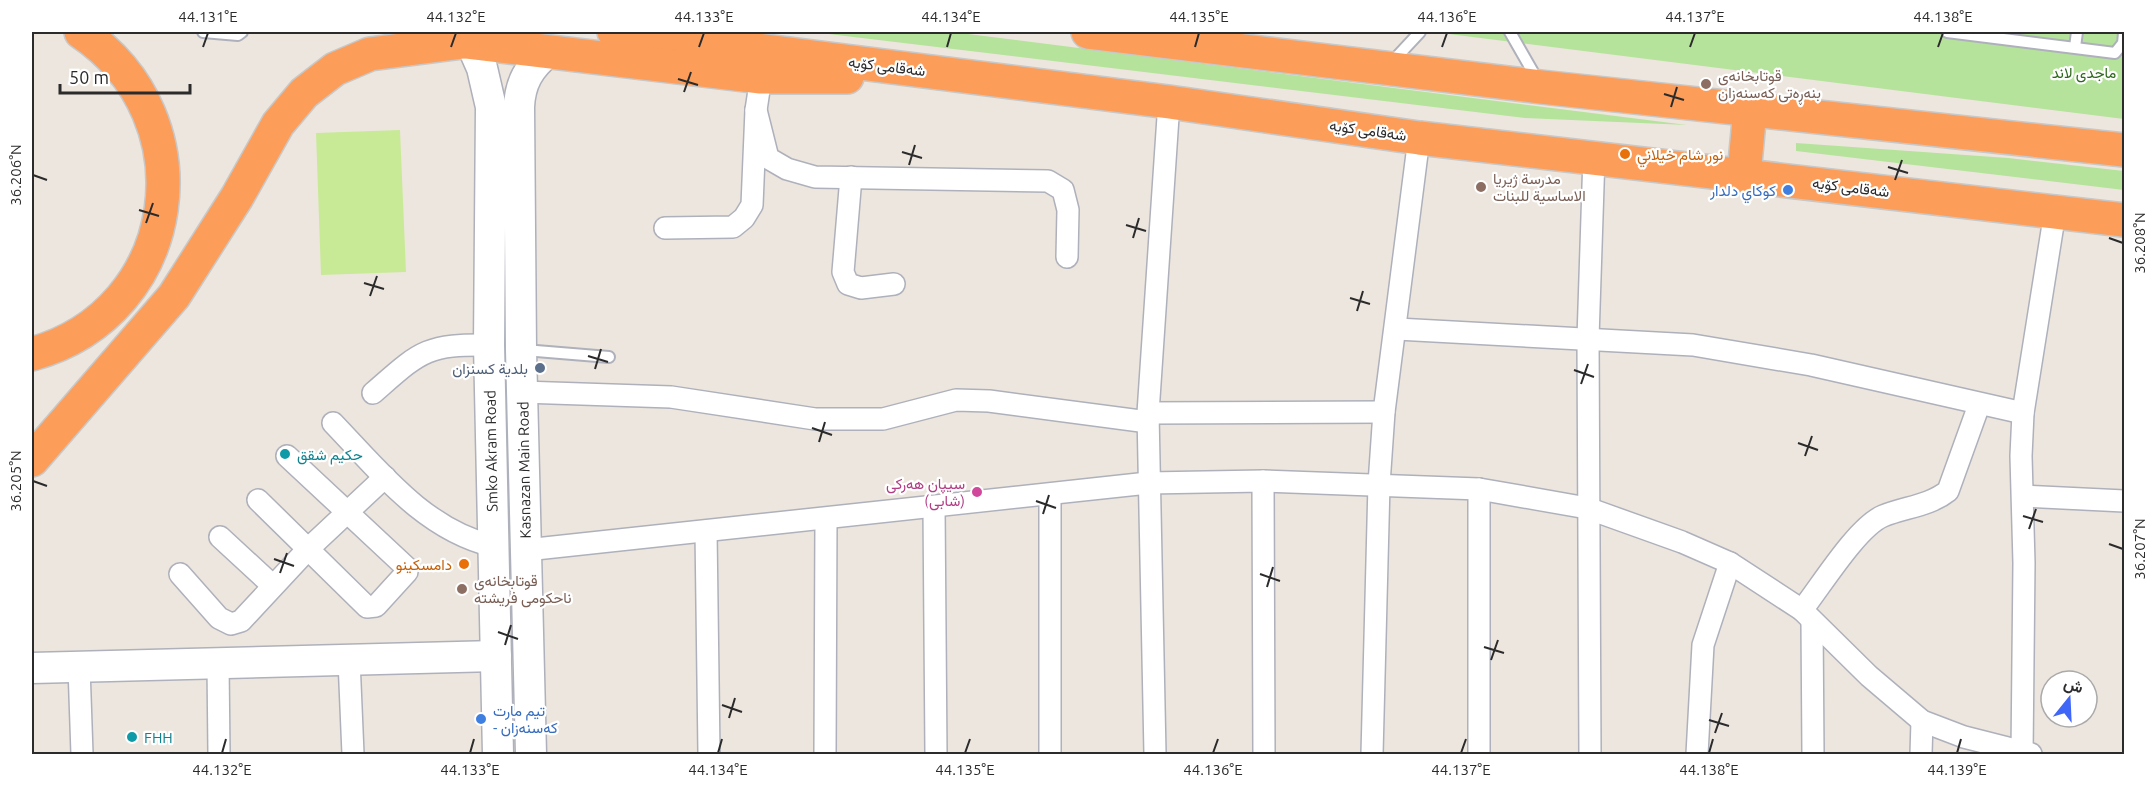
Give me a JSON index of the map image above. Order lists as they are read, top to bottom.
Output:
{
  "streets": {
    "highway": ["شەقامی کۆیە"],
    "street": ["Smko Akram Road", "Kasnazan Main Road"]
  },
  "parks": ["ماجدی لاند"],
  "places": [
    "قوتابخانەی بنەڕەتی کەسنەزان",
    "نور شام خيلاني",
    "مدرسة ژيريا الاساسية للبنات",
    "كوكاي دلدار",
    "بلدية كسنزان",
    "حكيم شقق",
    "سیپان هەرکی (شابی)",
    "دامسكينو",
    "قوتابخانەی ناحکومی فریشتە",
    "تیم مارت - کەسنەزان",
    "FHH"
  ],
  "scale_bar": "50 m",
  "north": "top",
  "coordinates": [
    "44.131°E",
    "44.132°E",
    "44.133°E",
    "44.134°E",
    "44.135°E",
    "44.136°E",
    "44.137°E",
    "44.138°E",
    "36.206°N",
    "36.208°N",
    "36.205°N",
    "36.207°N",
    "44.139°E"
  ]
}
